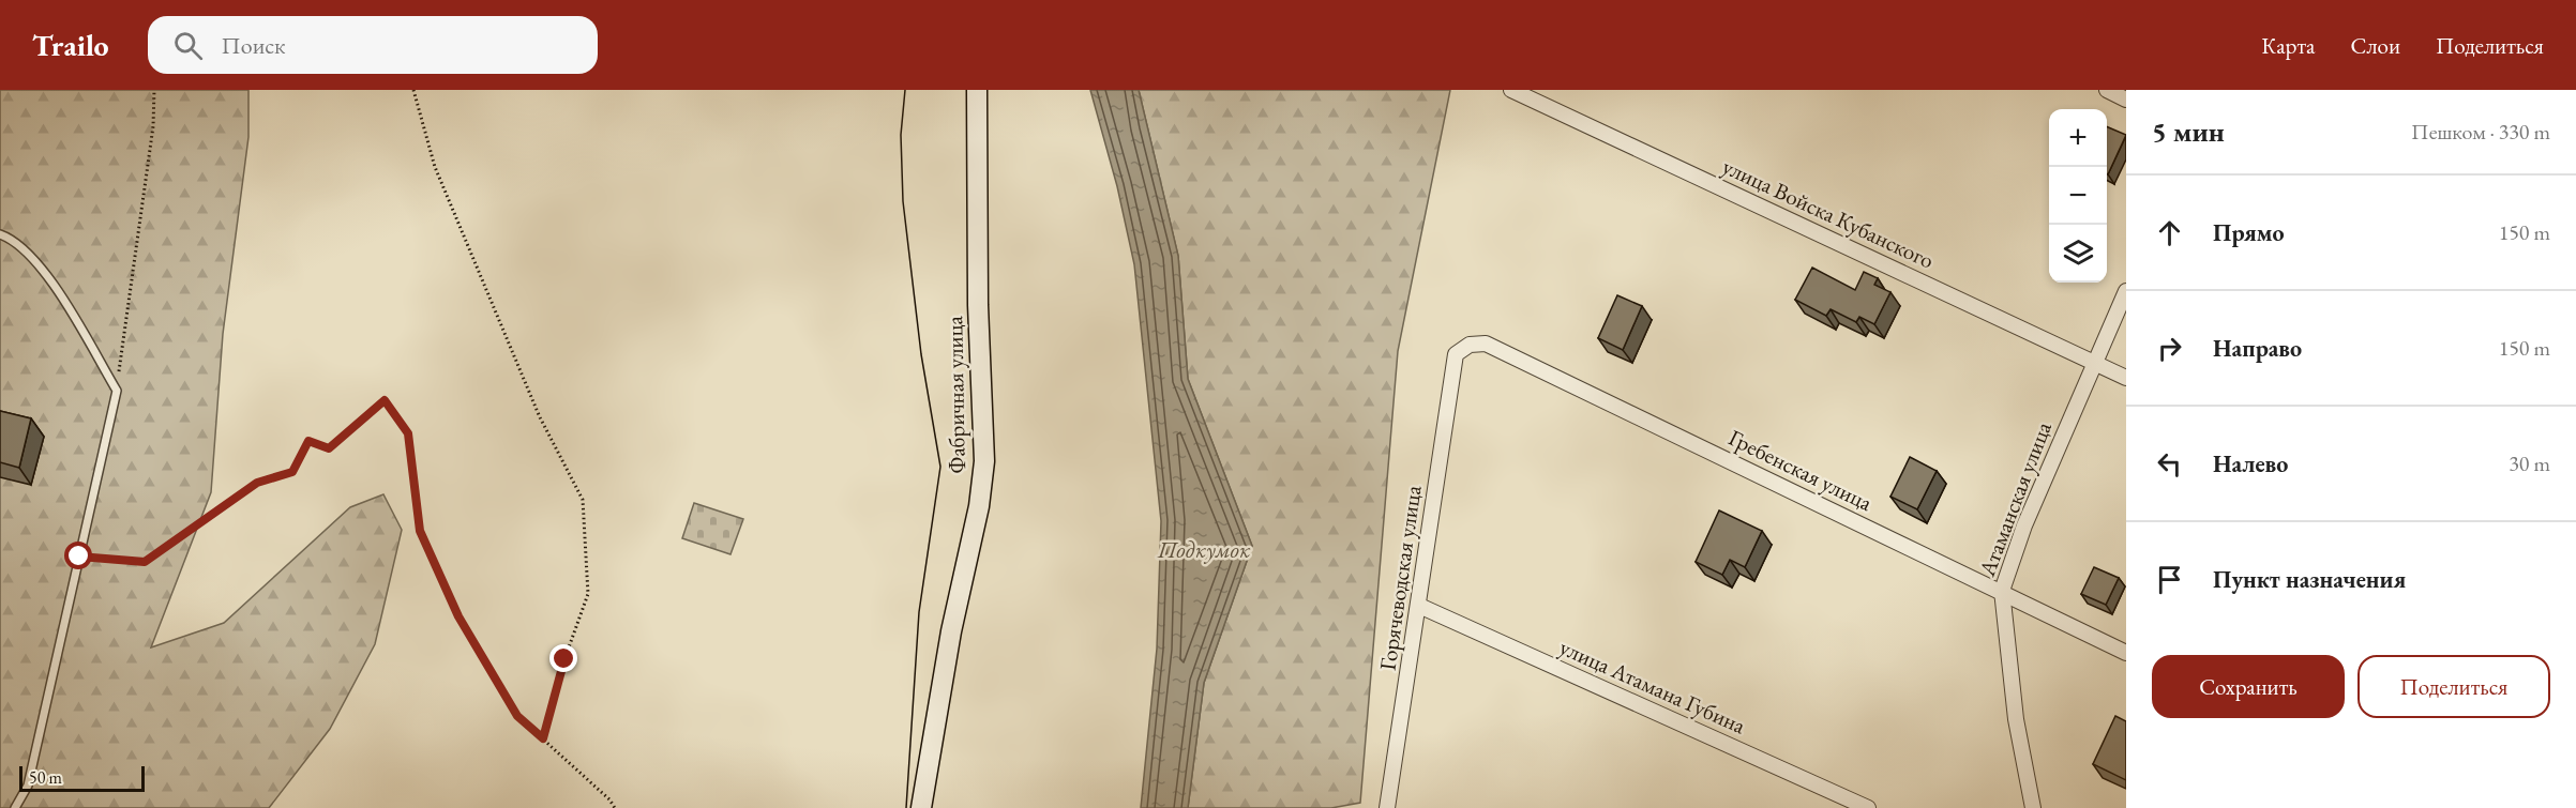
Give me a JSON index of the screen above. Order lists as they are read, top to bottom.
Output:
{
  "streets": {
    "main road": ["Фабричная улица"],
    "street": [
      "улица Войска Кубанского",
      "Гребенская улица",
      "Атаманская улица",
      "Горячеводская улица",
      "улица Атамана Губина"
    ]
  },
  "crossings": [
    ["улица Войска Кубанского", "Атаманская улица"],
    ["Гребенская улица", "Атаманская улица"],
    ["Гребенская улица", "Горячеводская улица"],
    ["Горячеводская улица", "улица Атамана Губина"]
  ],
  "water": ["Подкумок"],
  "scale_bar": "50 m",
  "page": {
    "header": "Trailo",
    "search": "Поиск",
    "nav": ["Карта", "Слои", "Поделиться"],
    "heading": ["5 мин", "Пешком · 330 m"],
    "map_buttons": ["+", "−"],
    "list": [
      ["Прямо", "150 m"],
      ["Направо", "150 m"],
      ["Налево", "30 m"],
      "Пункт назначения"
    ],
    "buttons": ["Сохранить", "Поделиться"],
    "scale": "50 m"
  }
}
